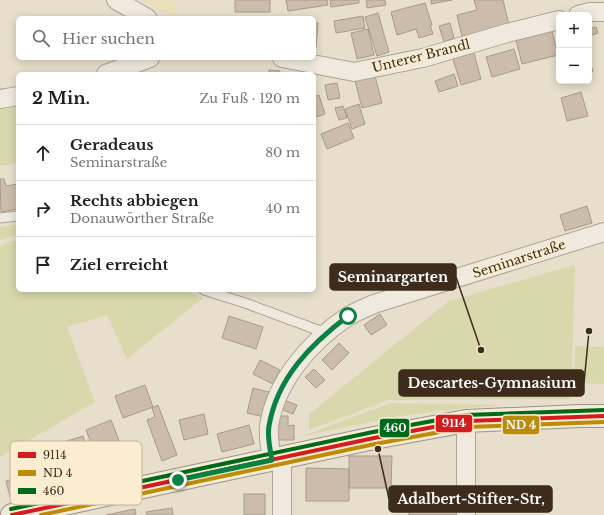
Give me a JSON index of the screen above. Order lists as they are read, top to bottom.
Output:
{
  "streets": {
    "street": ["Unterer Brandl", "Seminarstraße"]
  },
  "places": ["Descartes-Gymnasium", "Seminargarten", "Adalbert-Stifter-Str,"],
  "lines": ["transit line 460", "transit line 9114"],
  "legend": ["9114", "ND 4", "460"],
  "page": {
    "map_buttons": ["+", "−"],
    "search": "Hier suchen",
    "heading": ["2 Min.", "Zu Fuß · 120 m"],
    "list": [
      ["Geradeaus", "Seminarstraße", "80 m"],
      ["Rechts abbiegen", "Donauwörther Straße", "40 m"],
      "Ziel erreicht"
    ]
  }
}
